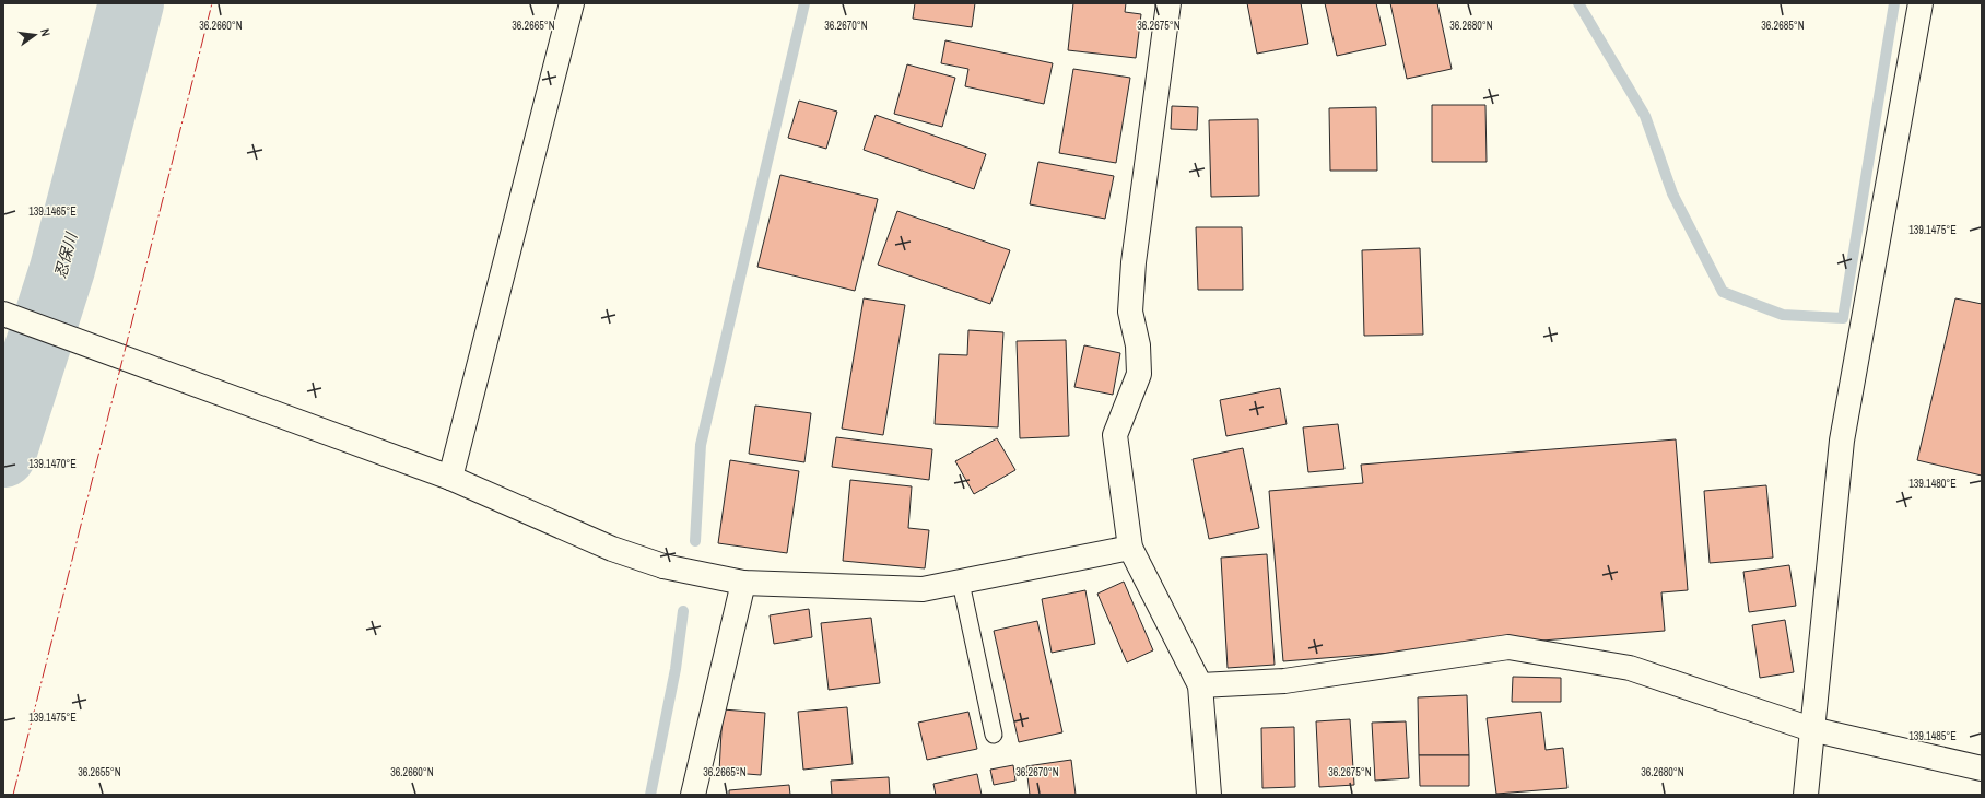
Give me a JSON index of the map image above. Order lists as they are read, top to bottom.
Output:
{
  "water": ["忍保川"],
  "north": "right",
  "coordinates": [
    "36.2660°N",
    "36.2665°N",
    "36.2670°N",
    "36.2675°N",
    "36.2680°N",
    "36.2685°N",
    "139.1465°E",
    "139.1475°E",
    "139.1470°E",
    "139.1480°E",
    "139.1485°E",
    "36.2655°N"
  ]
}
